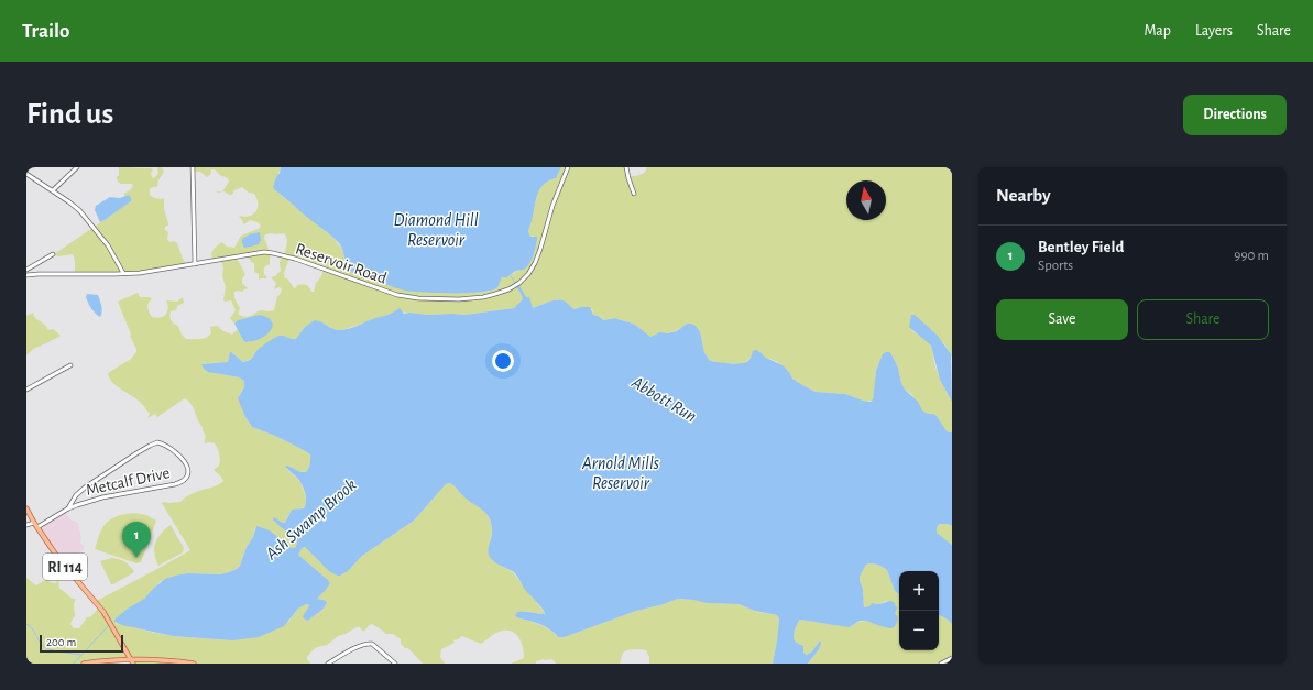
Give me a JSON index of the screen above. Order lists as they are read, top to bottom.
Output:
{
  "streets": {
    "main road": ["RI 114"],
    "street": ["Reservoir Road", "Metcalf Drive"]
  },
  "crossings": [
    ["Metcalf Drive", "RI 114"]
  ],
  "water": [
    "Diamond Hill Reservoir",
    "Abbott Run",
    "Arnold Mills Reservoir",
    "Ash Swamp Brook"
  ],
  "scale_bar": "200 m",
  "north": "top",
  "page": {
    "header": "Trailo",
    "nav": ["Map", "Layers", "Share"],
    "buttons": [
      "Directions",
      ["Save", "Share"]
    ],
    "title": "Find us",
    "heading": "Nearby",
    "list": [
      {
        "mark": "1",
        "name": "Bentley Field",
        "note": "Sports",
        "value": "990 m"
      }
    ],
    "pins": "1",
    "map_buttons": ["+", "−"],
    "scale": "200 m"
  }
}
